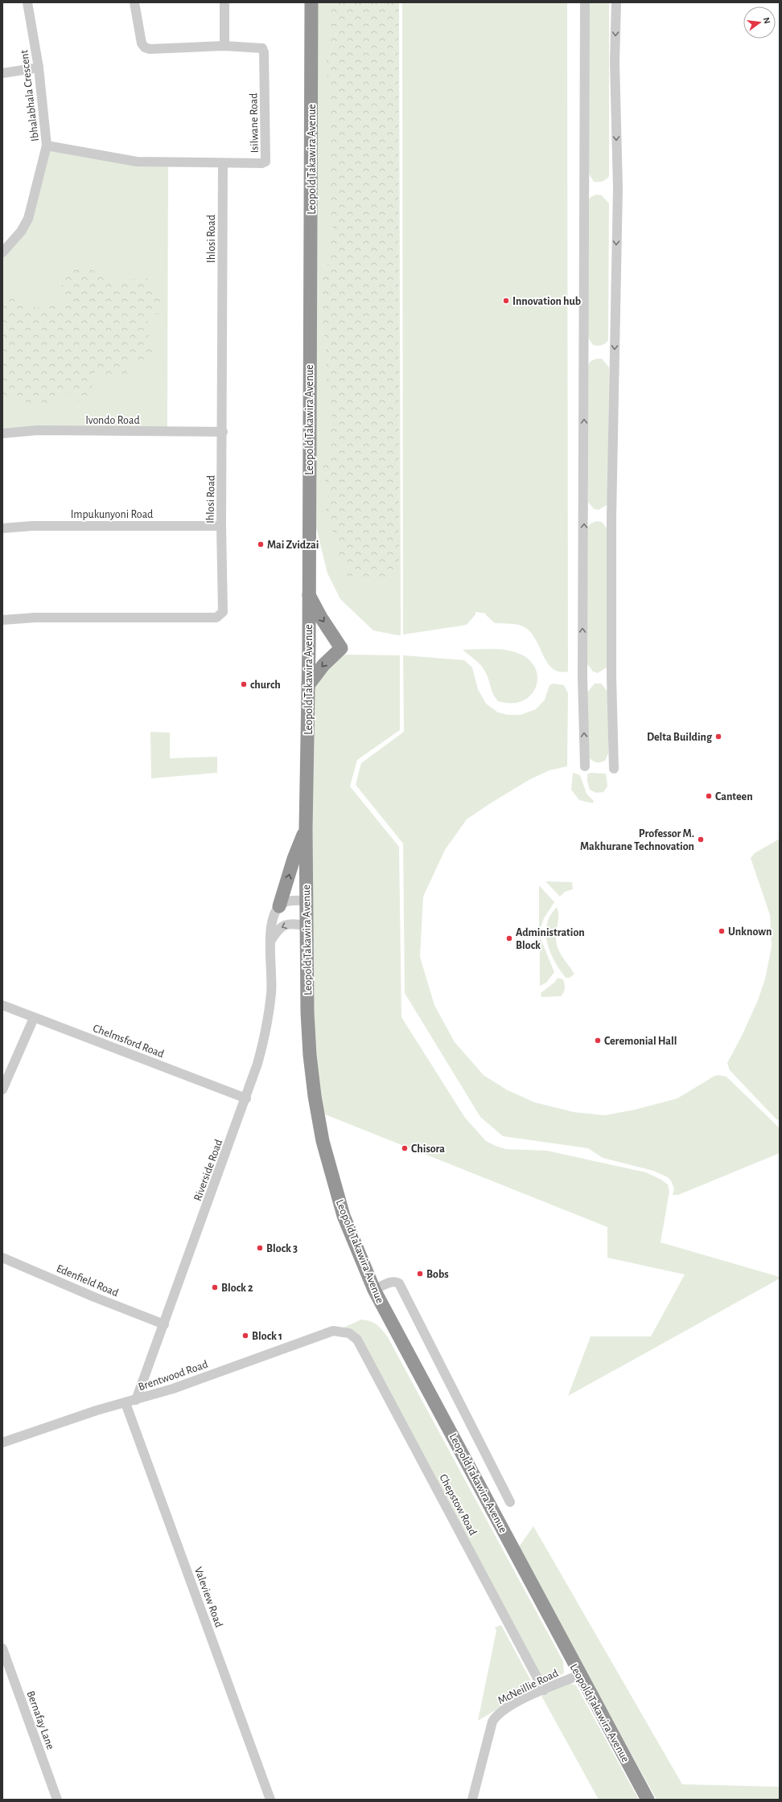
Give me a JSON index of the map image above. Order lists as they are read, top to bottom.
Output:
{
  "streets": {
    "highway": ["Leopold Takawira Avenue"],
    "street": [
      "Ibhalabhala Crescent",
      "Isilwane Road",
      "Ihlosi Road",
      "Ivondo Road",
      "Impukunyoni Road",
      "Chelmsford Road",
      "Riverside Road",
      "Edenfield Road",
      "Brentwood Road",
      "Chepstow Road",
      "Valeview Road",
      "McNeillie Road",
      "Bernafay Lane"
    ]
  },
  "crossings": [
    ["Ibhalabhala Crescent", "Isilwane Road"],
    ["Isilwane Road", "Ihlosi Road"],
    ["Leopold Takawira Avenue", "McNeillie Road"],
    ["Ihlosi Road", "Ivondo Road"],
    ["Ihlosi Road", "Impukunyoni Road"],
    ["Chelmsford Road", "Riverside Road"],
    ["Riverside Road", "Edenfield Road"],
    ["Riverside Road", "Brentwood Road"],
    ["Brentwood Road", "Chepstow Road"],
    ["Brentwood Road", "Valeview Road"],
    ["Chepstow Road", "McNeillie Road"]
  ],
  "places": [
    "Innovation hub",
    "Mai Zvidzai",
    "church",
    "Delta Building",
    "Canteen",
    "Professor M. Makhurane Technovation",
    "Unknown",
    "Administration Block",
    "Ceremonial Hall",
    "Chisora",
    "Block 3",
    "Bobs",
    "Block 2",
    "Block 1"
  ],
  "north": "right"
}
